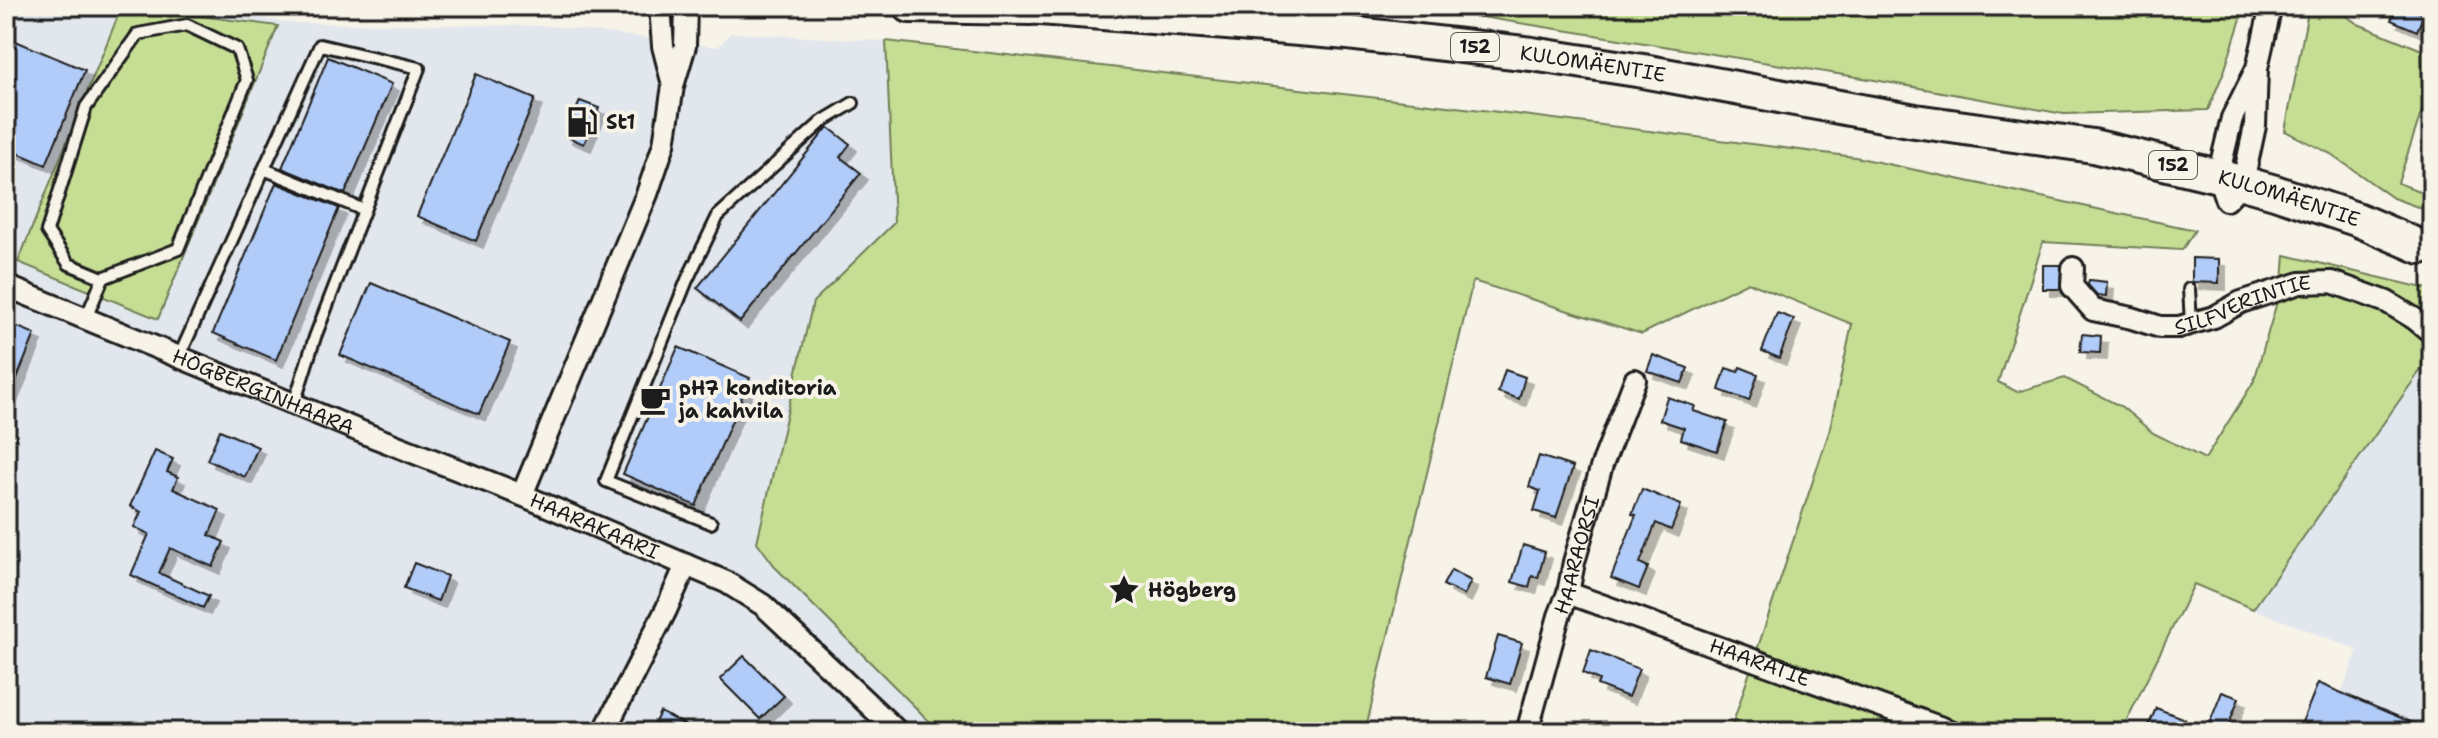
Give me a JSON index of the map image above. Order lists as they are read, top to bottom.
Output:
{
  "streets": {
    "main road": ["152", "KULOMÄENTIE"],
    "street": [
      "SILFVERINTIE",
      "HÖGBERGINHAARA",
      "HAARAKAARI",
      "HAARAORSI",
      "HAARATIE"
    ]
  },
  "crossings": [
    ["HÖGBERGINHAARA", "HAARAKAARI"],
    ["HAARAORSI", "HAARATIE"]
  ],
  "places": {
    "fuel station": ["St1"],
    "cafe": ["pH7 konditoria ja kahvila"],
    "place": ["Högberg"]
  }
}
